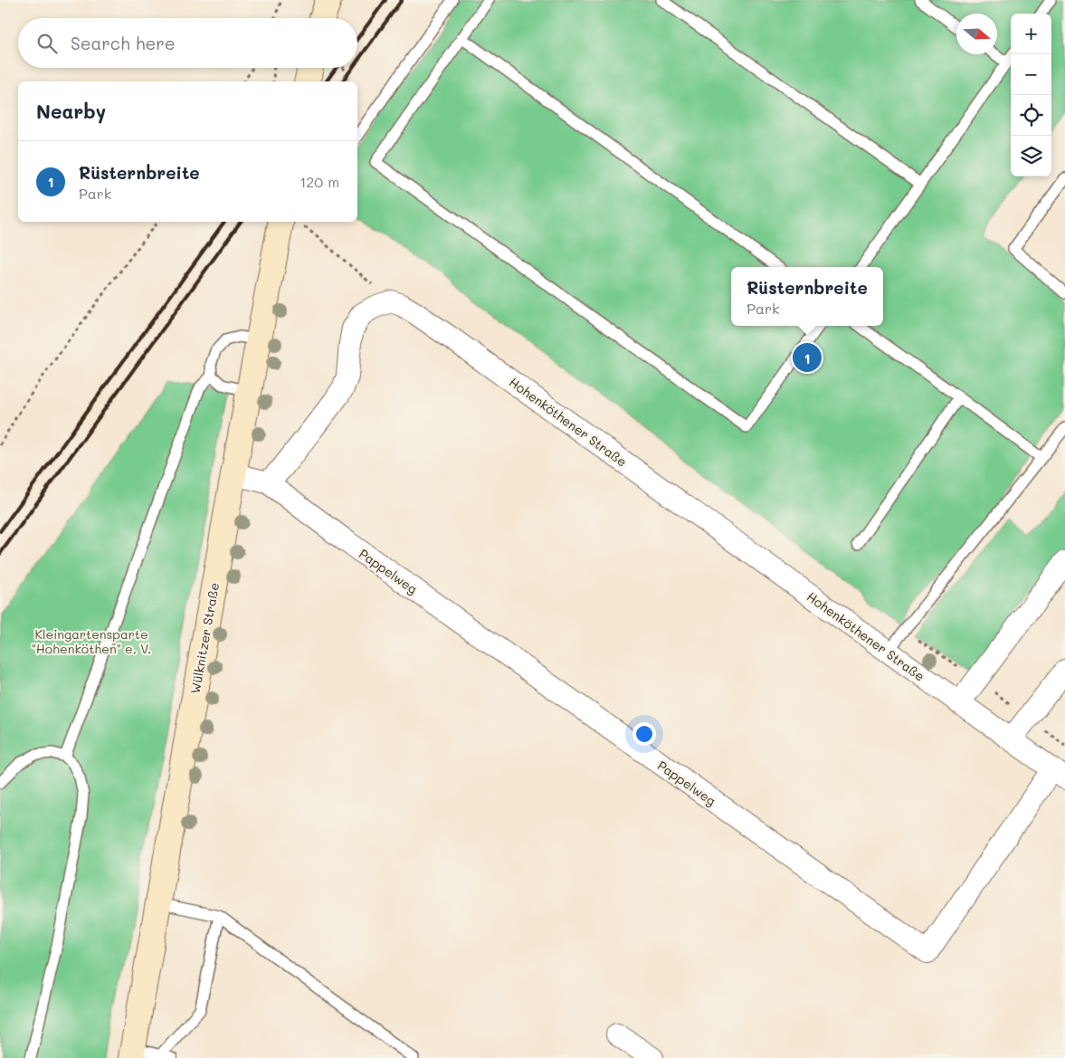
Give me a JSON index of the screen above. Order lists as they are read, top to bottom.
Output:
{
  "streets": {
    "street": ["Hohenköthener Straße", "Pappelweg", "Wülknitzer Straße"]
  },
  "crossings": [
    ["Hohenköthener Straße", "Pappelweg"]
  ],
  "parks": ["Kleingartensparte \"Hohenköthen\" e. V."],
  "north": "right",
  "page": {
    "map_buttons": ["+", "−"],
    "search": "Search here",
    "heading": "Nearby",
    "list": [
      {
        "mark": "1",
        "name": "Rüsternbreite",
        "note": "Park",
        "value": "120 m"
      }
    ],
    "popup": ["Rüsternbreite", "Park"],
    "pins": "1"
  }
}
